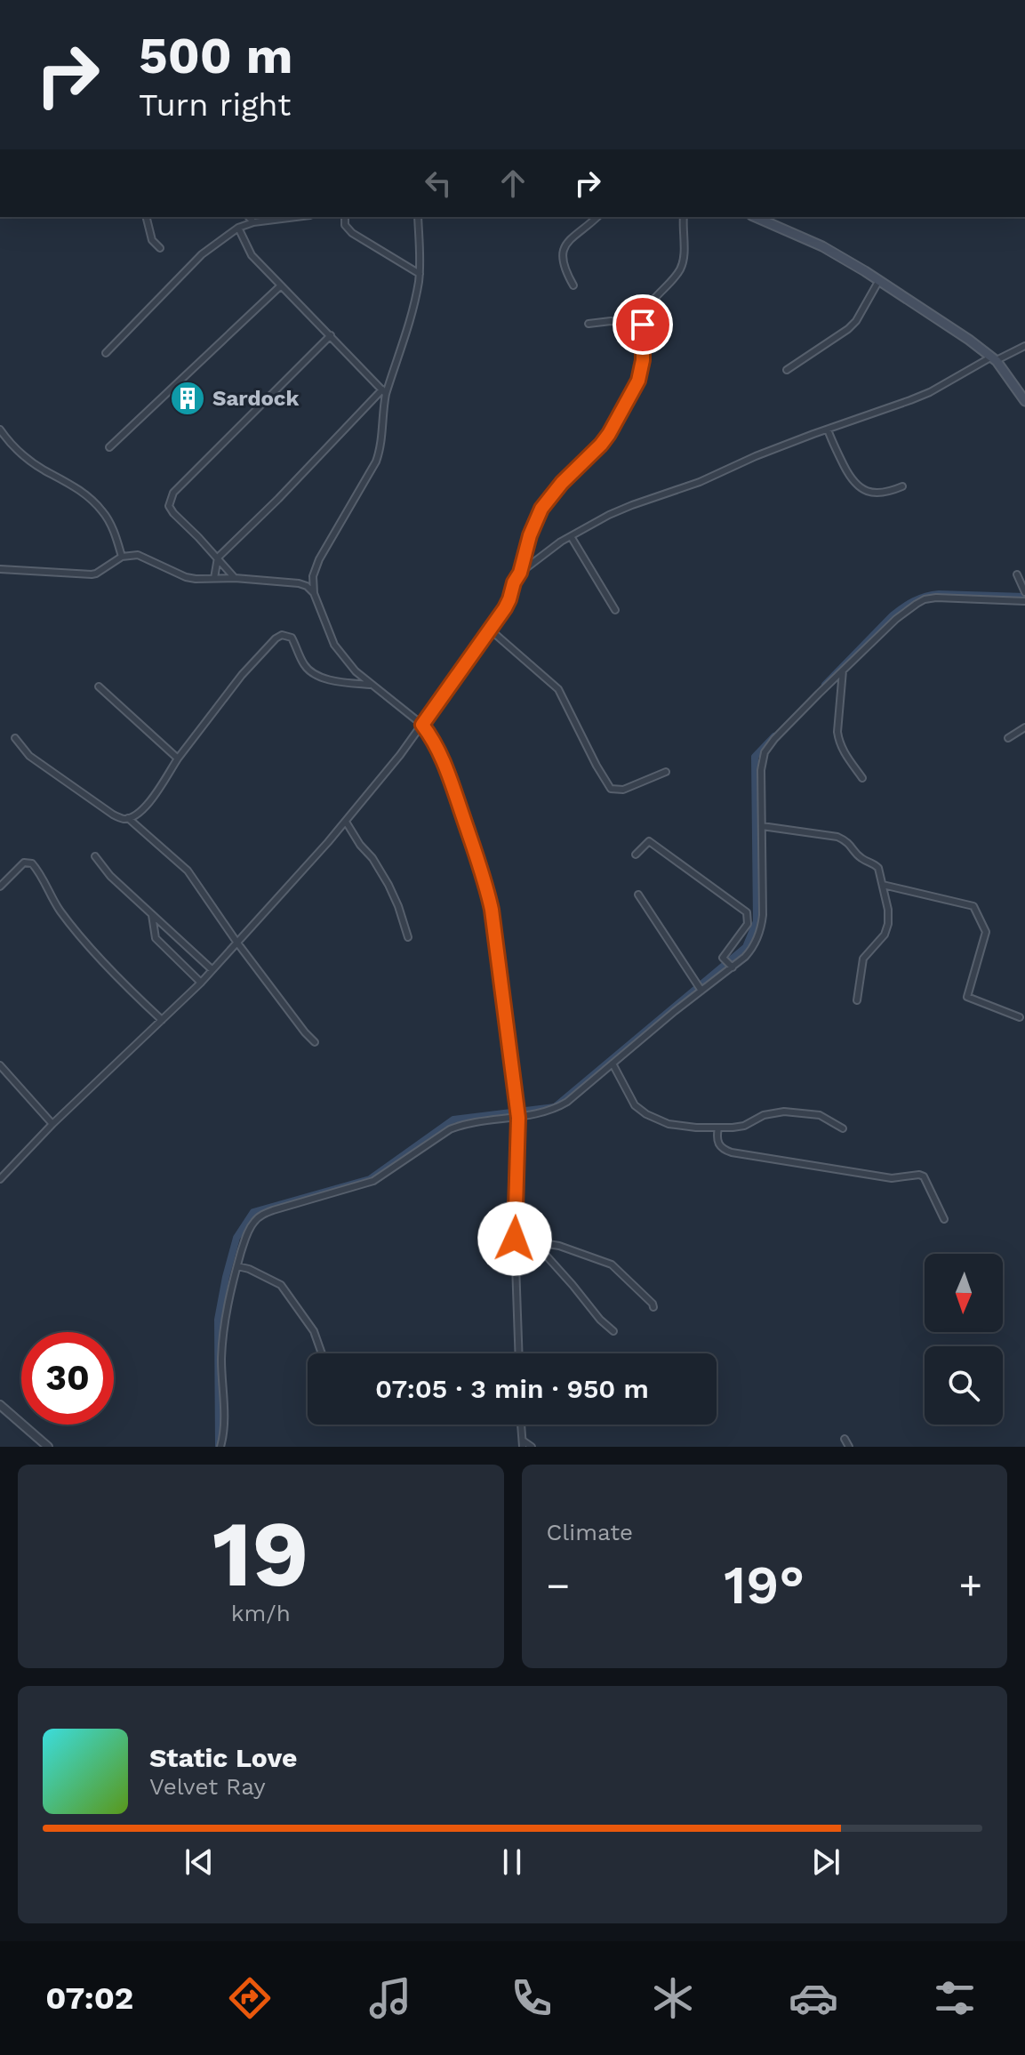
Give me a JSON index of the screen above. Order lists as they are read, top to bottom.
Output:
{
  "places": {
    "building": ["Sardock"]
  },
  "north": "bottom",
  "page": {
    "turn": ["500 m", "Turn right"],
    "limit": "30",
    "trip": "07:05 · 3 min · 950 m",
    "tile": [
      ["19", "km/h"],
      "Climate"
    ],
    "heat": ["−", "19°", "+"],
    "song": ["Static Love", "Velvet Ray"],
    "tabs": "07:02"
  }
}
